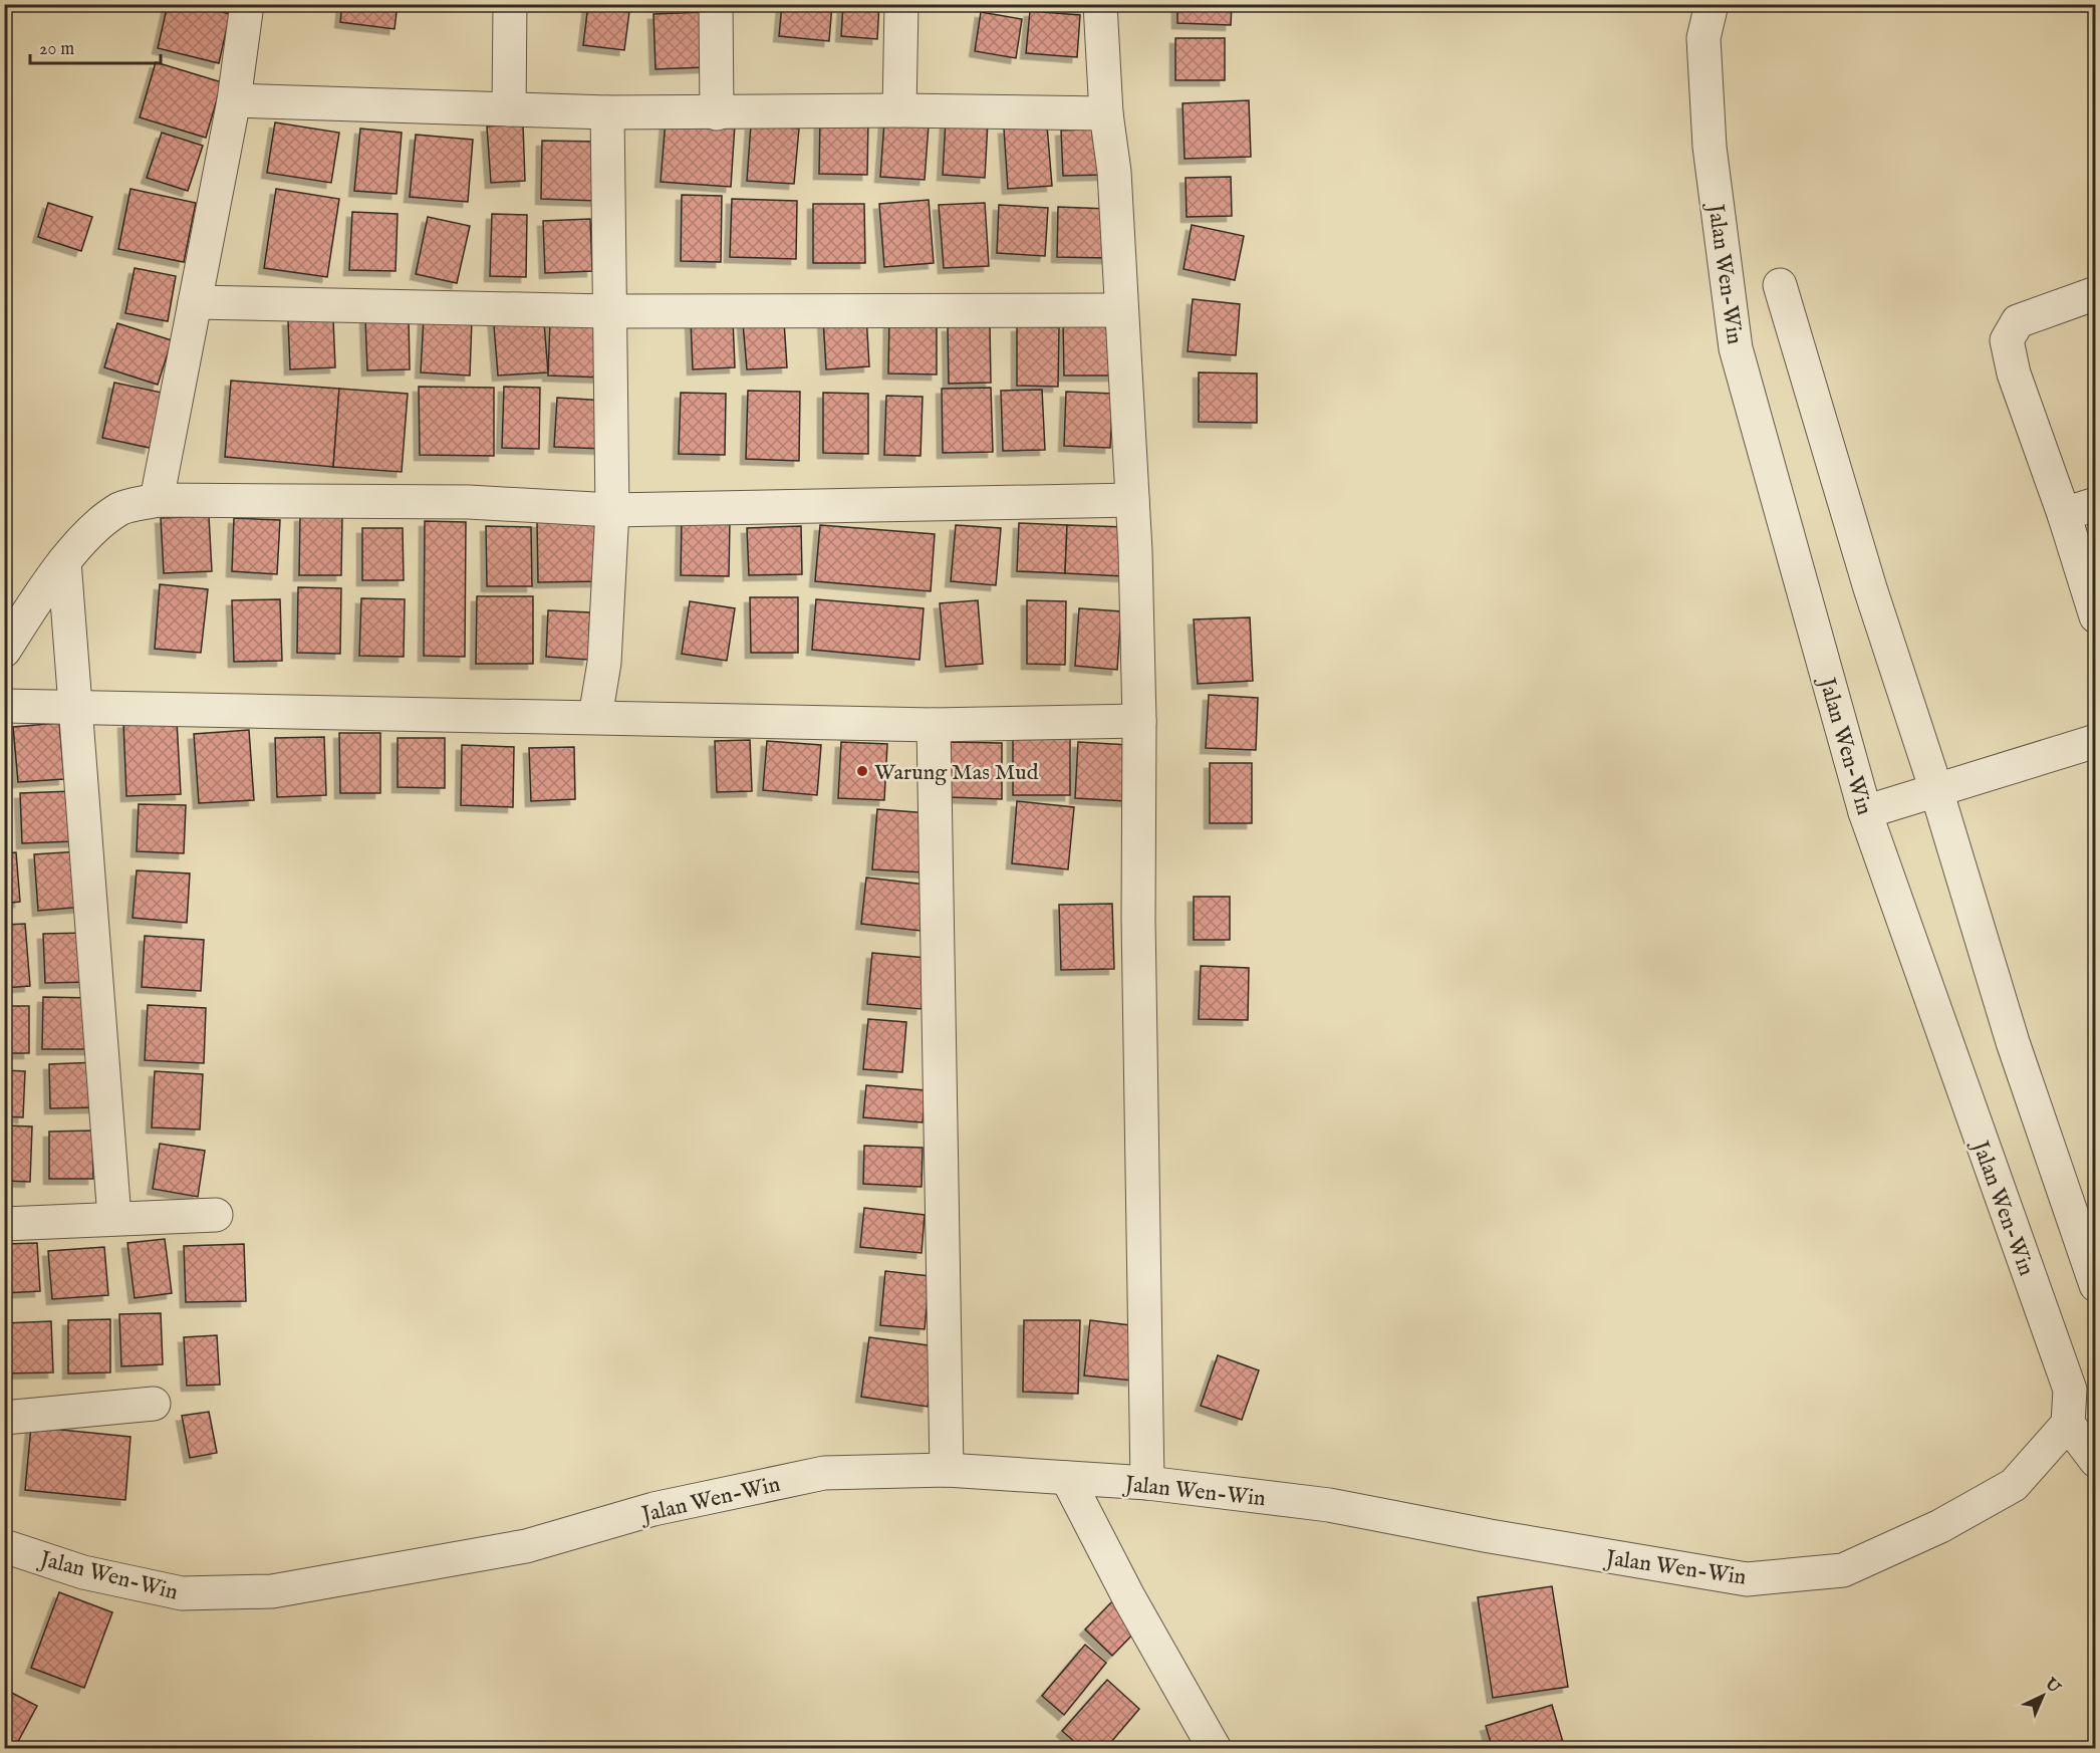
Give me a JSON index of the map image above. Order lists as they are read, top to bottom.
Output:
{
  "streets": {
    "street": ["Jalan Wen-Win"]
  },
  "places": ["Warung Mas Mud"],
  "scale_bar": "20 m",
  "north": "top right"
}
